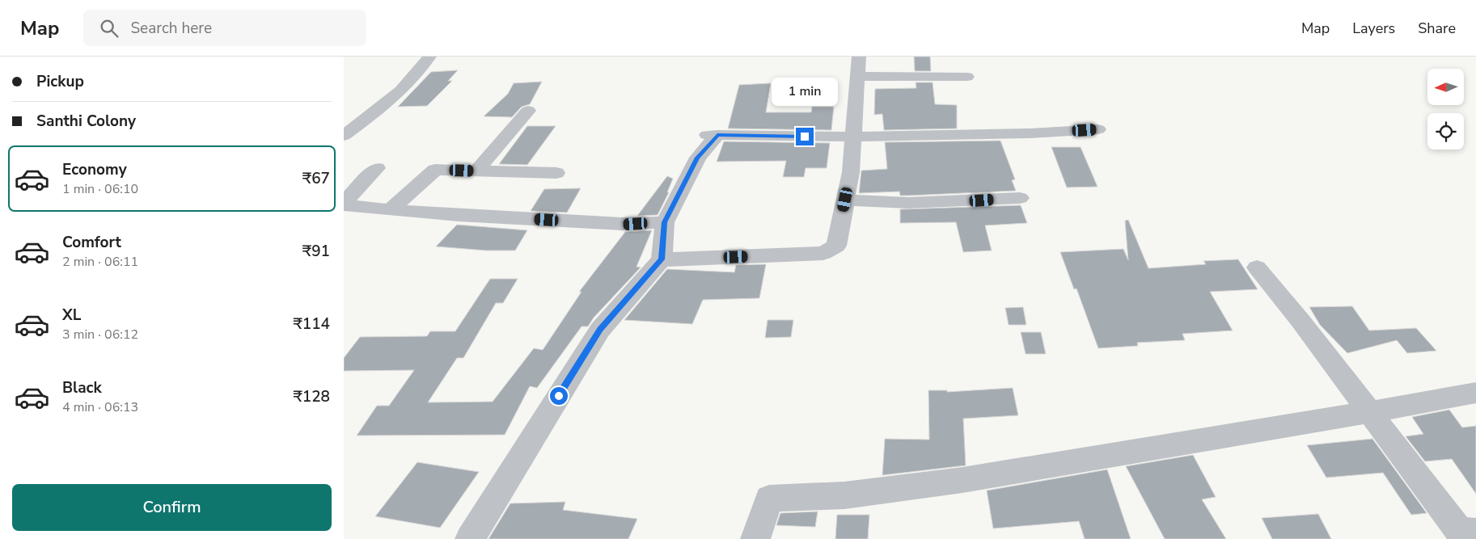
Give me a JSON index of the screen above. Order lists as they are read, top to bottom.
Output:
{
  "north": "left",
  "page": {
    "header": "Map",
    "search": "Search here",
    "nav": ["Map", "Layers", "Share"],
    "banner": ["Pickup", "Santhi Colony"],
    "bubble": "1 min",
    "list": [
      {
        "name": "Economy",
        "note": "1 min · 06:10",
        "value": "₹67"
      },
      {
        "name": "Comfort",
        "note": "2 min · 06:11",
        "value": "₹91"
      },
      {
        "name": "XL",
        "note": "3 min · 06:12",
        "value": "₹114"
      },
      {
        "name": "Black",
        "note": "4 min · 06:13",
        "value": "₹128"
      }
    ],
    "buttons": "Confirm"
  }
}
